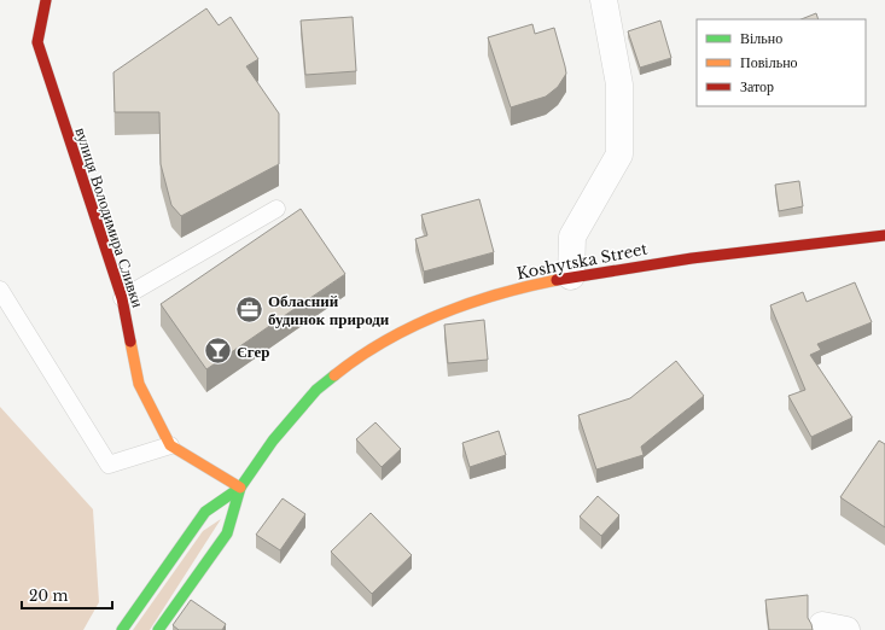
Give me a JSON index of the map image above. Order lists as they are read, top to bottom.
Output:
{
  "streets": {
    "street": ["вулиця Володимира Сливки", "Koshytska Street"]
  },
  "places": {
    "office": ["Обласний будинок природи"],
    "bar": ["Єгер"]
  },
  "legend": ["Вільно", "Повільно", "Затор"],
  "scale_bar": "20 m"
}
